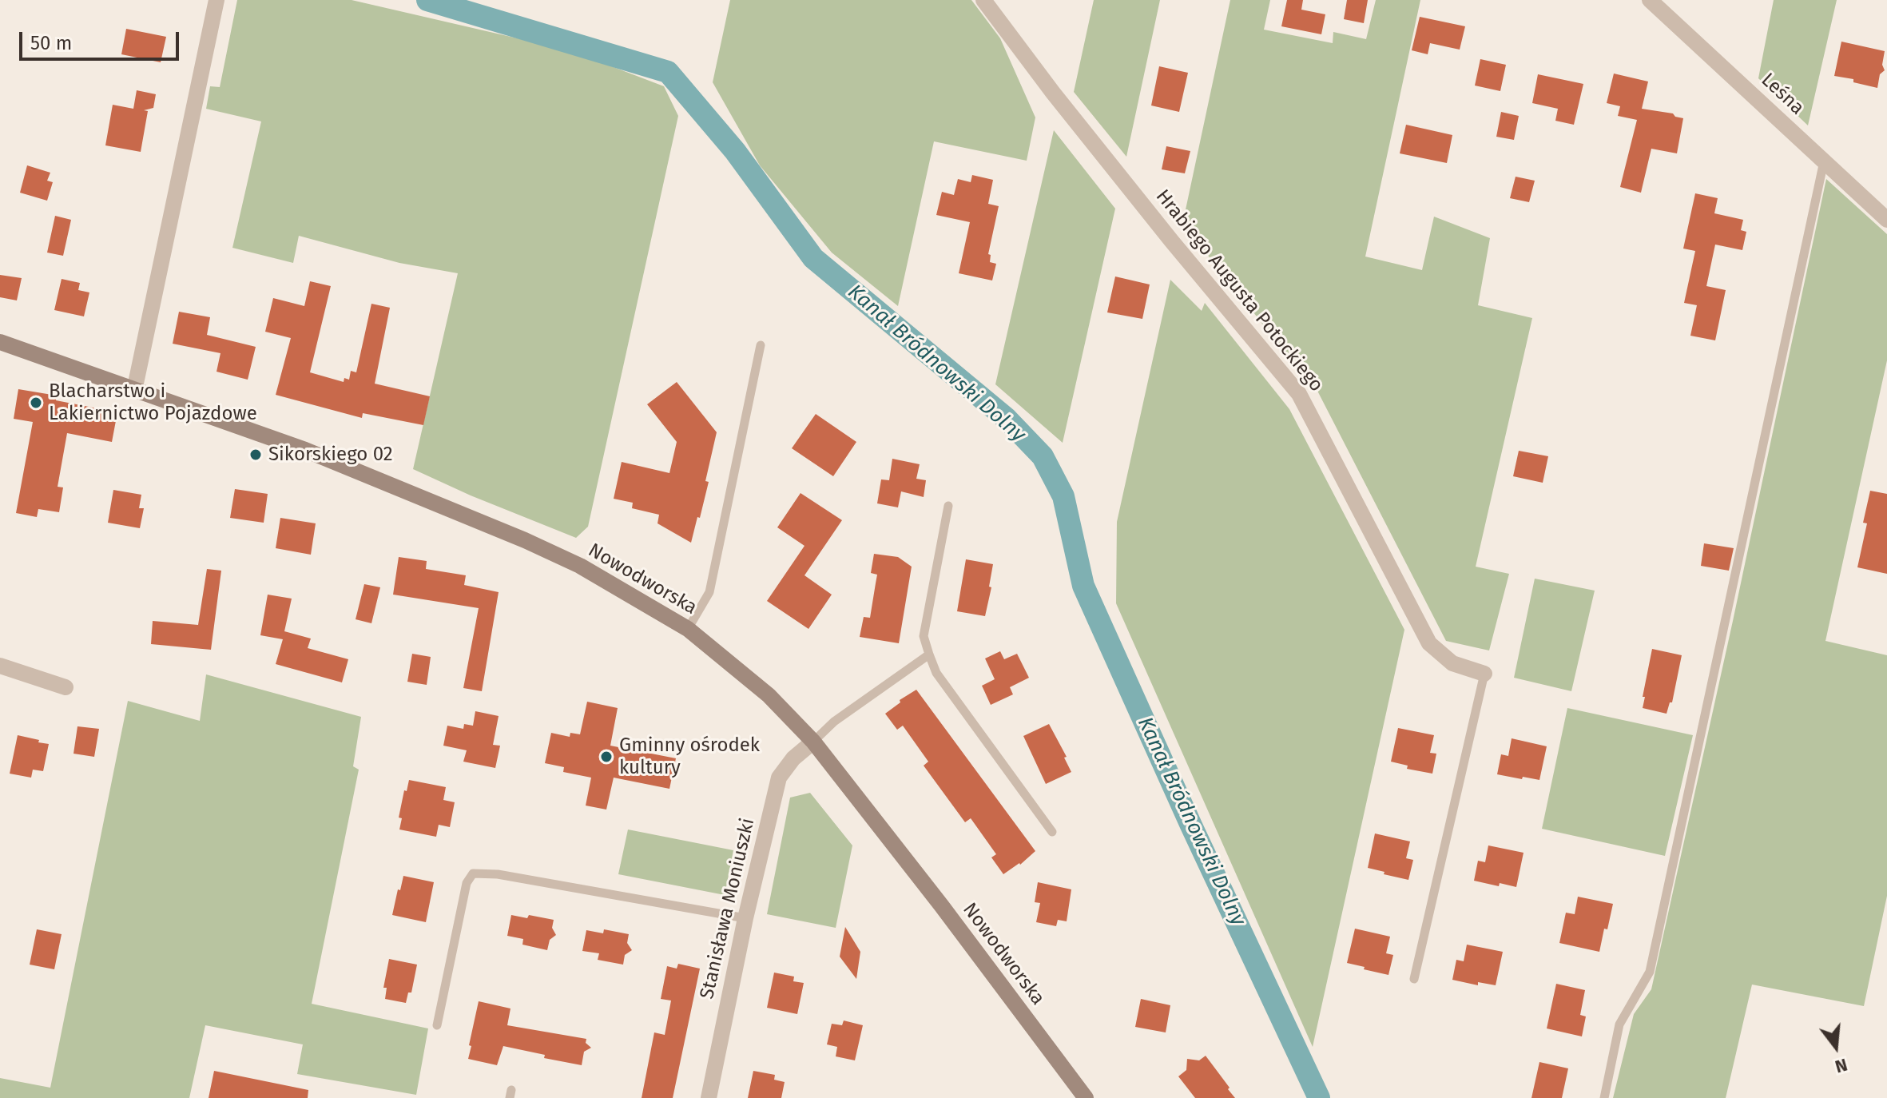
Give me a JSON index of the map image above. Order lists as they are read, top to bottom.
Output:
{
  "streets": {
    "main road": ["Nowodworska"],
    "street": ["Leśna", "Hrabiego Augusta Potockiego", "Stanisława Moniuszki"]
  },
  "crossings": [
    ["Nowodworska", "Stanisława Moniuszki"]
  ],
  "water": ["Kanał Bródnowski Dolny"],
  "places": ["Blacharstwo i Lakiernictwo Pojazdowe", "Sikorskiego 02", "Gminny ośrodek kultury"],
  "scale_bar": "50 m",
  "north": "bottom"
}
